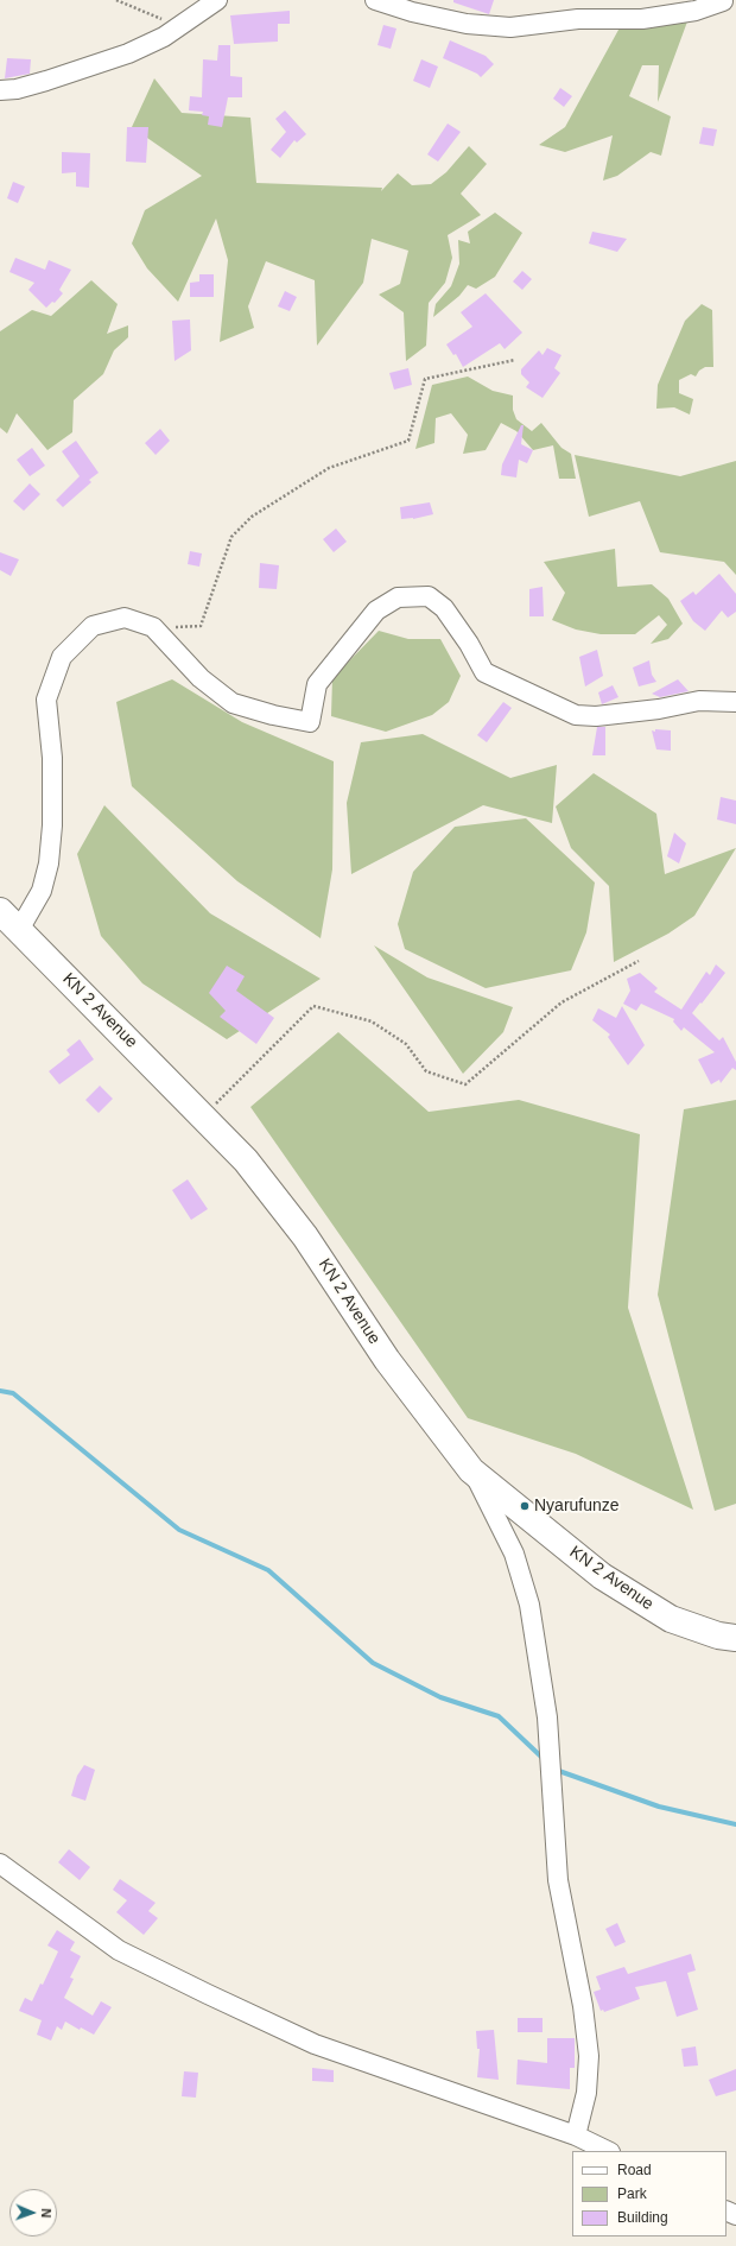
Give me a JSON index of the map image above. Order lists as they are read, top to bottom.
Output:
{
  "streets": {
    "main road": ["KN 2 Avenue"]
  },
  "places": ["Nyarufunze"],
  "legend": ["Road", "Park", "Building"],
  "north": "right"
}
